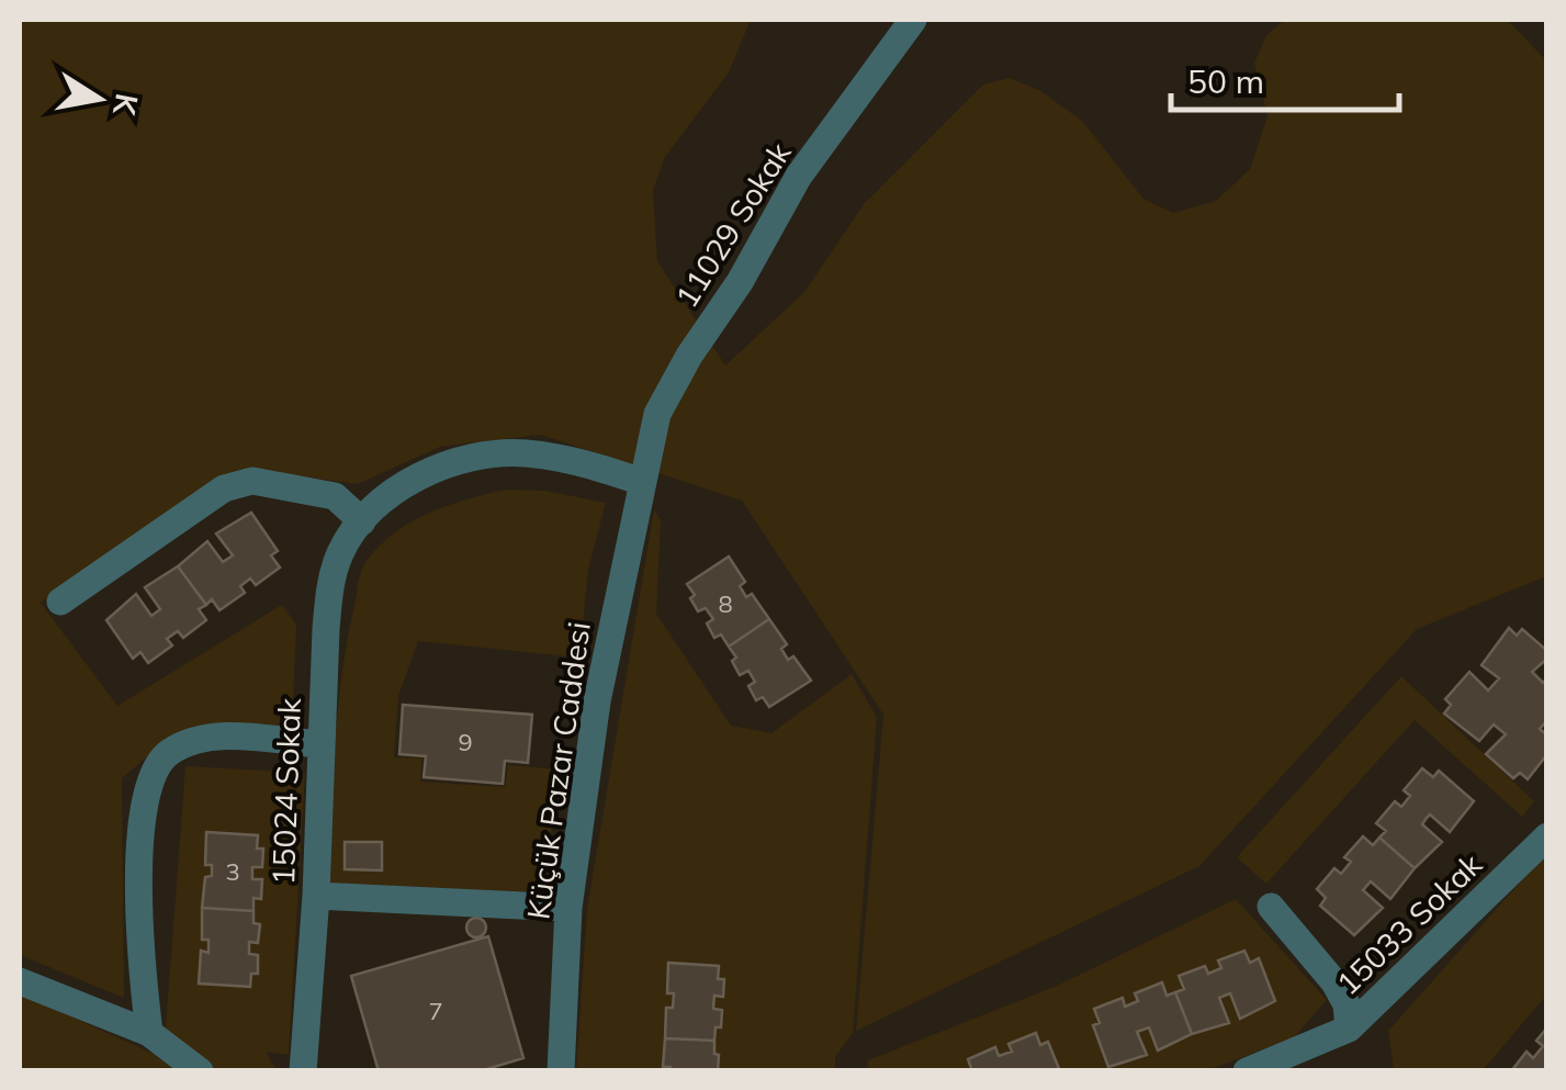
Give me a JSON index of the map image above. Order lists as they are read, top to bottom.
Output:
{
  "streets": {
    "lane": [
      "11029 Sokak",
      "Küçük Pazar Caddesi",
      "15024 Sokak",
      "15033 Sokak"
    ]
  },
  "crossings": [
    ["11029 Sokak", "Küçük Pazar Caddesi"]
  ],
  "house_numbers": [
    "8",
    "9",
    "3",
    "7"
  ],
  "scale_bar": "50 m",
  "north": "right"
}
